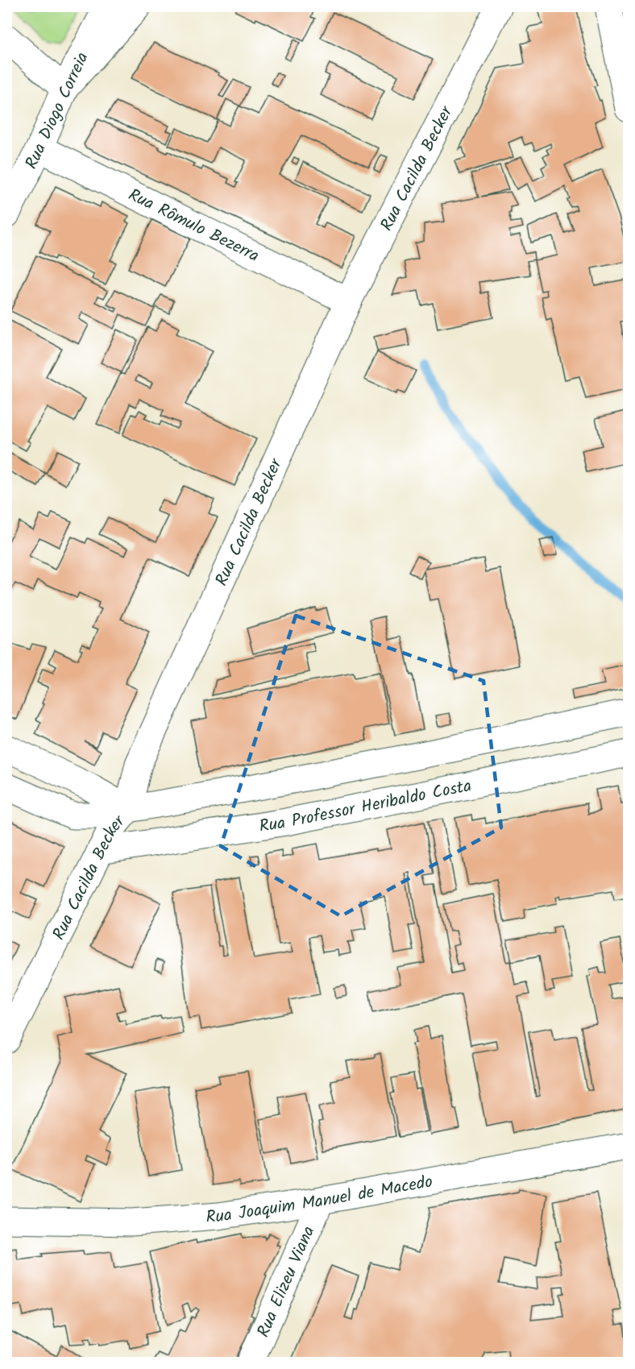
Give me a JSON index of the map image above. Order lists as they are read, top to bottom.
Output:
{
  "streets": {
    "main road": [
      "Rua Diogo Correia",
      "Rua Cacilda Becker",
      "Rua Rômulo Bezerra",
      "Rua Professor Heribaldo Costa",
      "Rua Joaquim Manuel de Macedo",
      "Rua Elizeu Viana"
    ]
  },
  "crossings": [
    ["Rua Diogo Correia", "Rua Rômulo Bezerra"],
    ["Rua Cacilda Becker", "Rua Rômulo Bezerra"],
    ["Rua Cacilda Becker", "Rua Professor Heribaldo Costa"],
    ["Rua Joaquim Manuel de Macedo", "Rua Elizeu Viana"]
  ]
}
